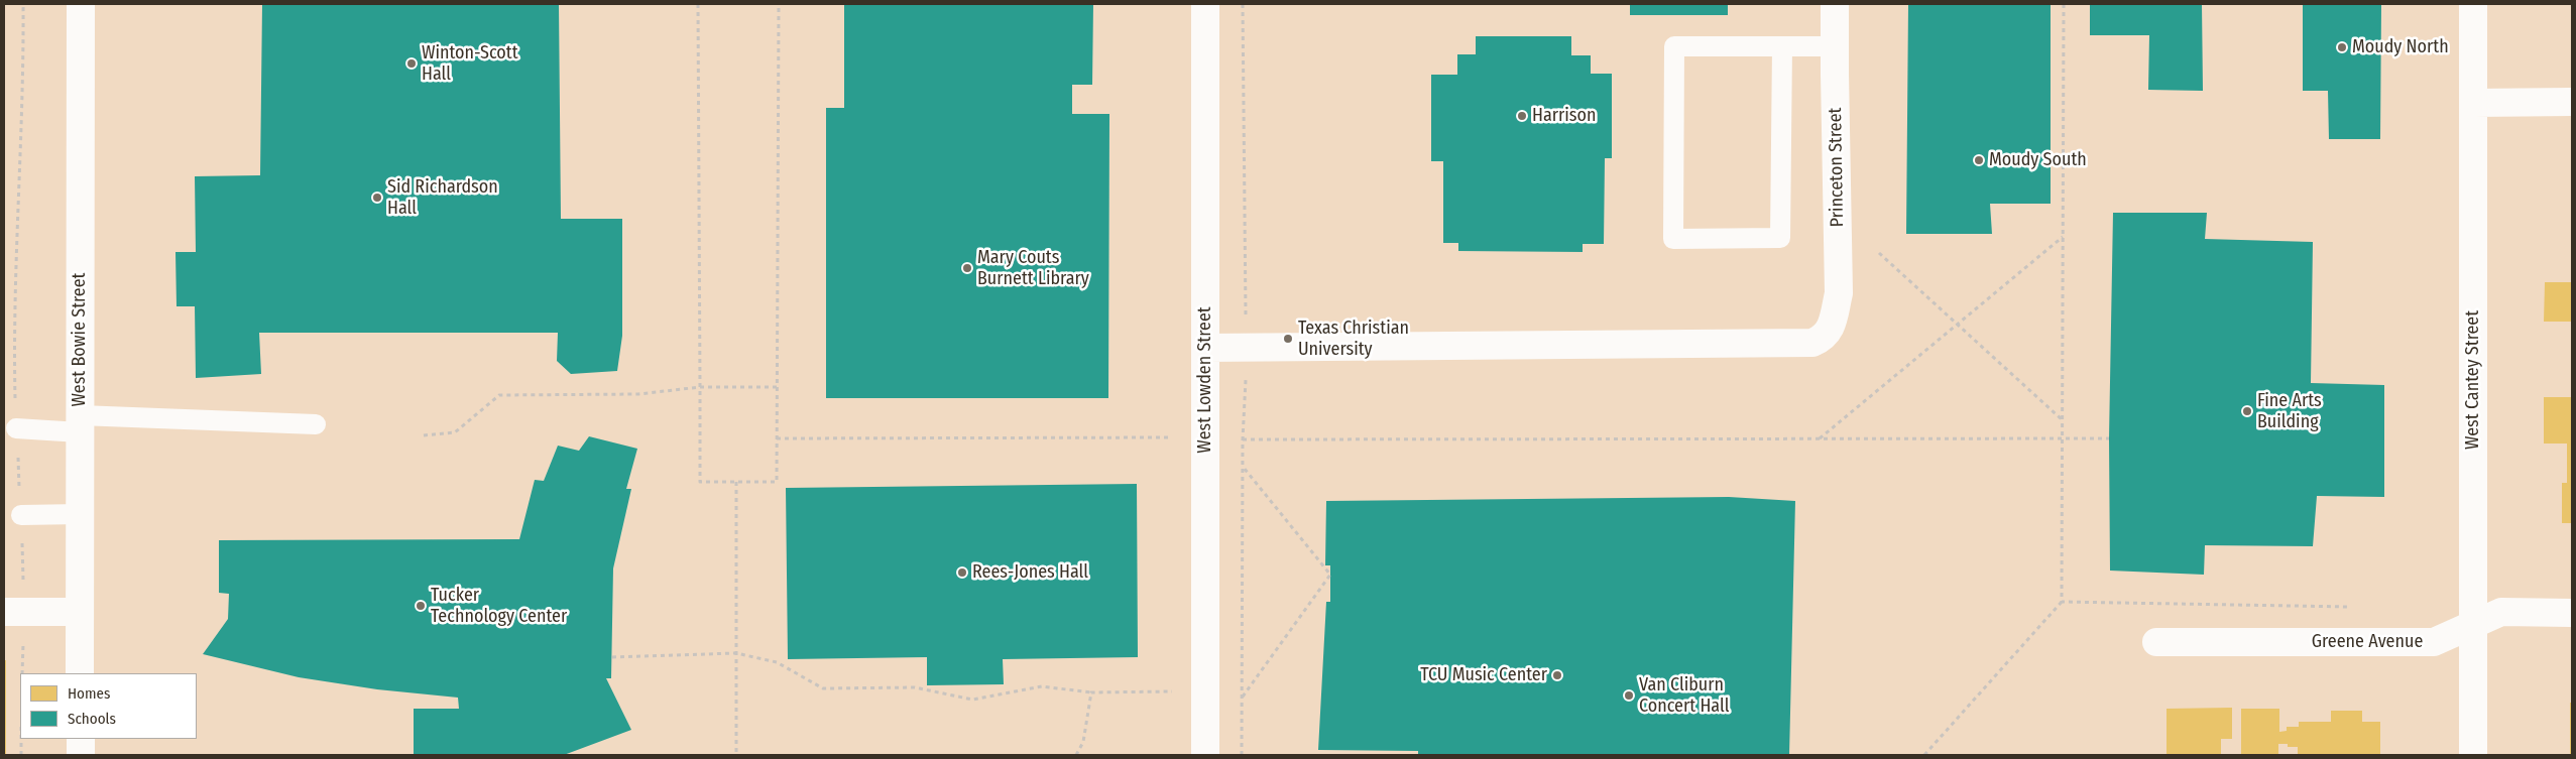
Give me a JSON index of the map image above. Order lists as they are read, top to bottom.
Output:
{
  "streets": {
    "street": [
      "Princeton Street",
      "West Bowie Street",
      "West Lowden Street",
      "West Cantey Street",
      "Greene Avenue"
    ]
  },
  "crossings": [
    ["Princeton Street", "West Lowden Street"],
    ["West Cantey Street", "Greene Avenue"]
  ],
  "places": [
    "Moudy North",
    "Winton-Scott Hall",
    "Harrison",
    "Moudy South",
    "Sid Richardson Hall",
    "Mary Couts Burnett Library",
    "Texas Christian University",
    "Fine Arts Building",
    "Rees-Jones Hall",
    "Tucker Technology Center",
    "TCU Music Center",
    "Van Cliburn Concert Hall"
  ],
  "legend": ["Homes", "Schools"]
}
